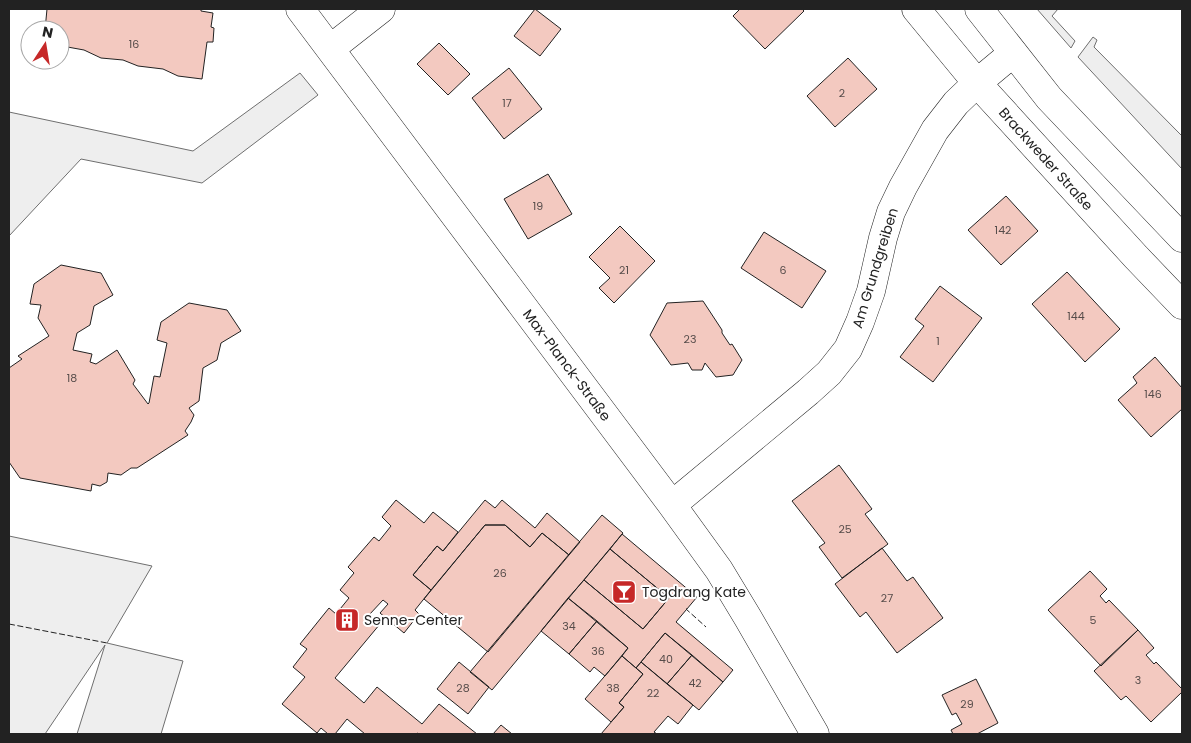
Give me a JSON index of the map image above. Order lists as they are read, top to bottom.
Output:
{
  "streets": {
    "street": ["Brackweder Straße", "Am Grundgreiben", "Max-Planck-Straße"]
  },
  "crossings": [
    ["Brackweder Straße", "Am Grundgreiben"],
    ["Am Grundgreiben", "Max-Planck-Straße"]
  ],
  "places": {
    "bar": ["Togdrang Kate"],
    "building": ["Senne-Center"]
  },
  "house_numbers": [
    "16",
    "2",
    "17",
    "19",
    "142",
    "21",
    "6",
    "144",
    "23",
    "1",
    "18",
    "146",
    "25",
    "26",
    "27",
    "5",
    "34",
    "36",
    "40",
    "3",
    "42",
    "28",
    "38",
    "22",
    "29"
  ],
  "north": "top"
}
